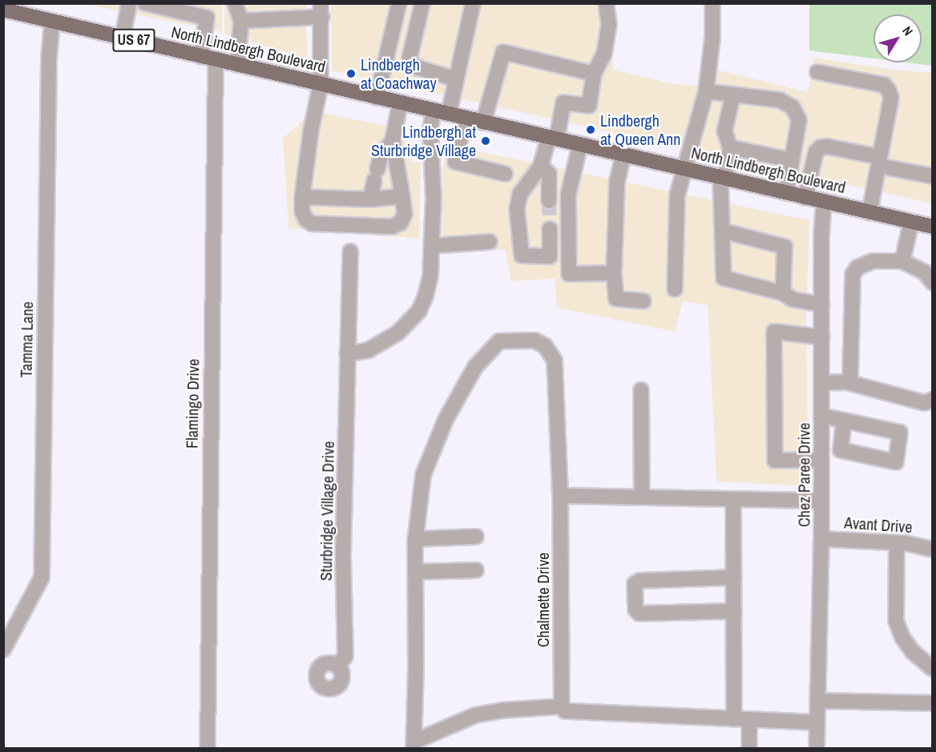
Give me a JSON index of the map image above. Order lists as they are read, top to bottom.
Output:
{
  "streets": {
    "main road": ["US 67", "North Lindbergh Boulevard"],
    "street": [
      "Tamma Lane",
      "Flamingo Drive",
      "Chez Paree Drive",
      "Sturbridge Village Drive",
      "Avant Drive",
      "Chalmette Drive"
    ]
  },
  "crossings": [
    ["North Lindbergh Boulevard", "Tamma Lane"],
    ["North Lindbergh Boulevard", "Flamingo Drive"],
    ["North Lindbergh Boulevard", "Chez Paree Drive"],
    ["Chez Paree Drive", "Avant Drive"]
  ],
  "places": ["Lindbergh at Coachway", "Lindbergh at Queen Ann", "Lindbergh at Sturbridge Village"],
  "north": "top right"
}
